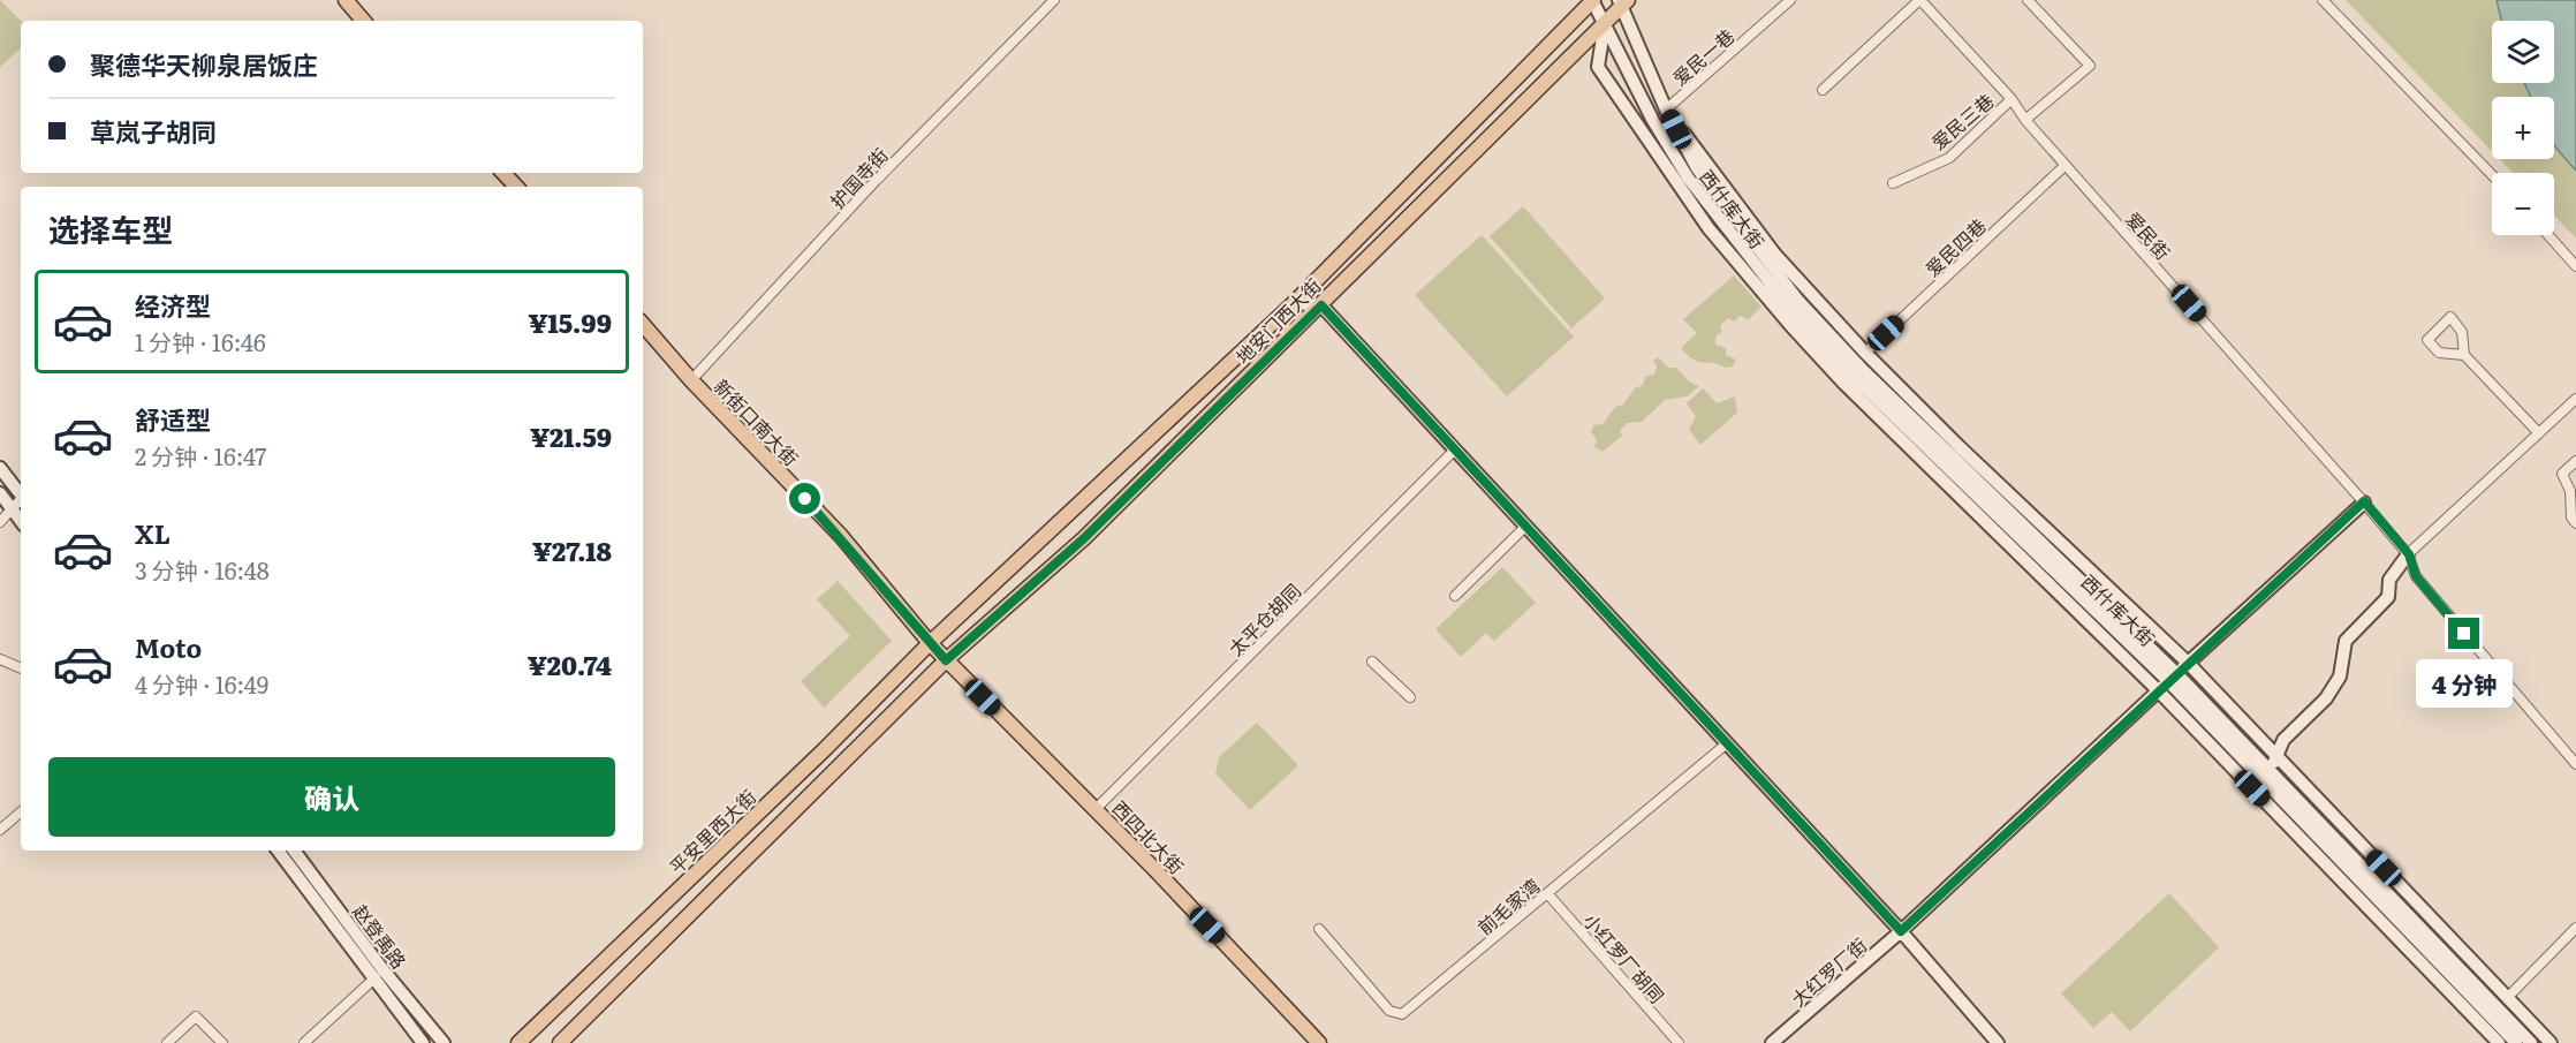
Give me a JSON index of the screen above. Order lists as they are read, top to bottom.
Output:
{
  "streets": {
    "main road": [
      "地安门西大街",
      "新街口南大街",
      "平安里西大街",
      "西四北大街"
    ],
    "street": [
      "爱民一巷",
      "爱民三巷",
      "护国寺街",
      "西什库大街",
      "爱民街",
      "爱民四巷",
      "太平仓胡同",
      "前毛家湾",
      "赵登禹路",
      "小红罗厂胡同",
      "大红罗厂街"
    ]
  },
  "crossings": [
    ["爱民一巷", "西什库大街"],
    ["爱民三巷", "爱民街"],
    ["护国寺街", "新街口南大街"],
    ["西什库大街", "爱民四巷"],
    ["西什库大街", "地安门西大街"],
    ["西什库大街", "大红罗厂街"],
    ["爱民街", "爱民四巷"],
    ["爱民街", "大红罗厂街"],
    ["地安门西大街", "新街口南大街"],
    ["地安门西大街", "平安里西大街"],
    ["地安门西大街", "西四北大街"],
    ["新街口南大街", "平安里西大街"],
    ["新街口南大街", "西四北大街"],
    ["太平仓胡同", "西四北大街"],
    ["前毛家湾", "小红罗厂胡同"]
  ],
  "page": {
    "map_buttons": ["+", "−"],
    "banner": ["聚德华天柳泉居饭庄", "草岚子胡同"],
    "heading": "选择车型",
    "list": [
      {
        "name": "经济型",
        "note": "1 分钟 · 16:46",
        "value": "¥15.99"
      },
      {
        "name": "舒适型",
        "note": "2 分钟 · 16:47",
        "value": "¥21.59"
      },
      {
        "name": "XL",
        "note": "3 分钟 · 16:48",
        "value": "¥27.18"
      },
      {
        "name": "Moto",
        "note": "4 分钟 · 16:49",
        "value": "¥20.74"
      }
    ],
    "bubble": "4 分钟",
    "buttons": "确认"
  }
}
